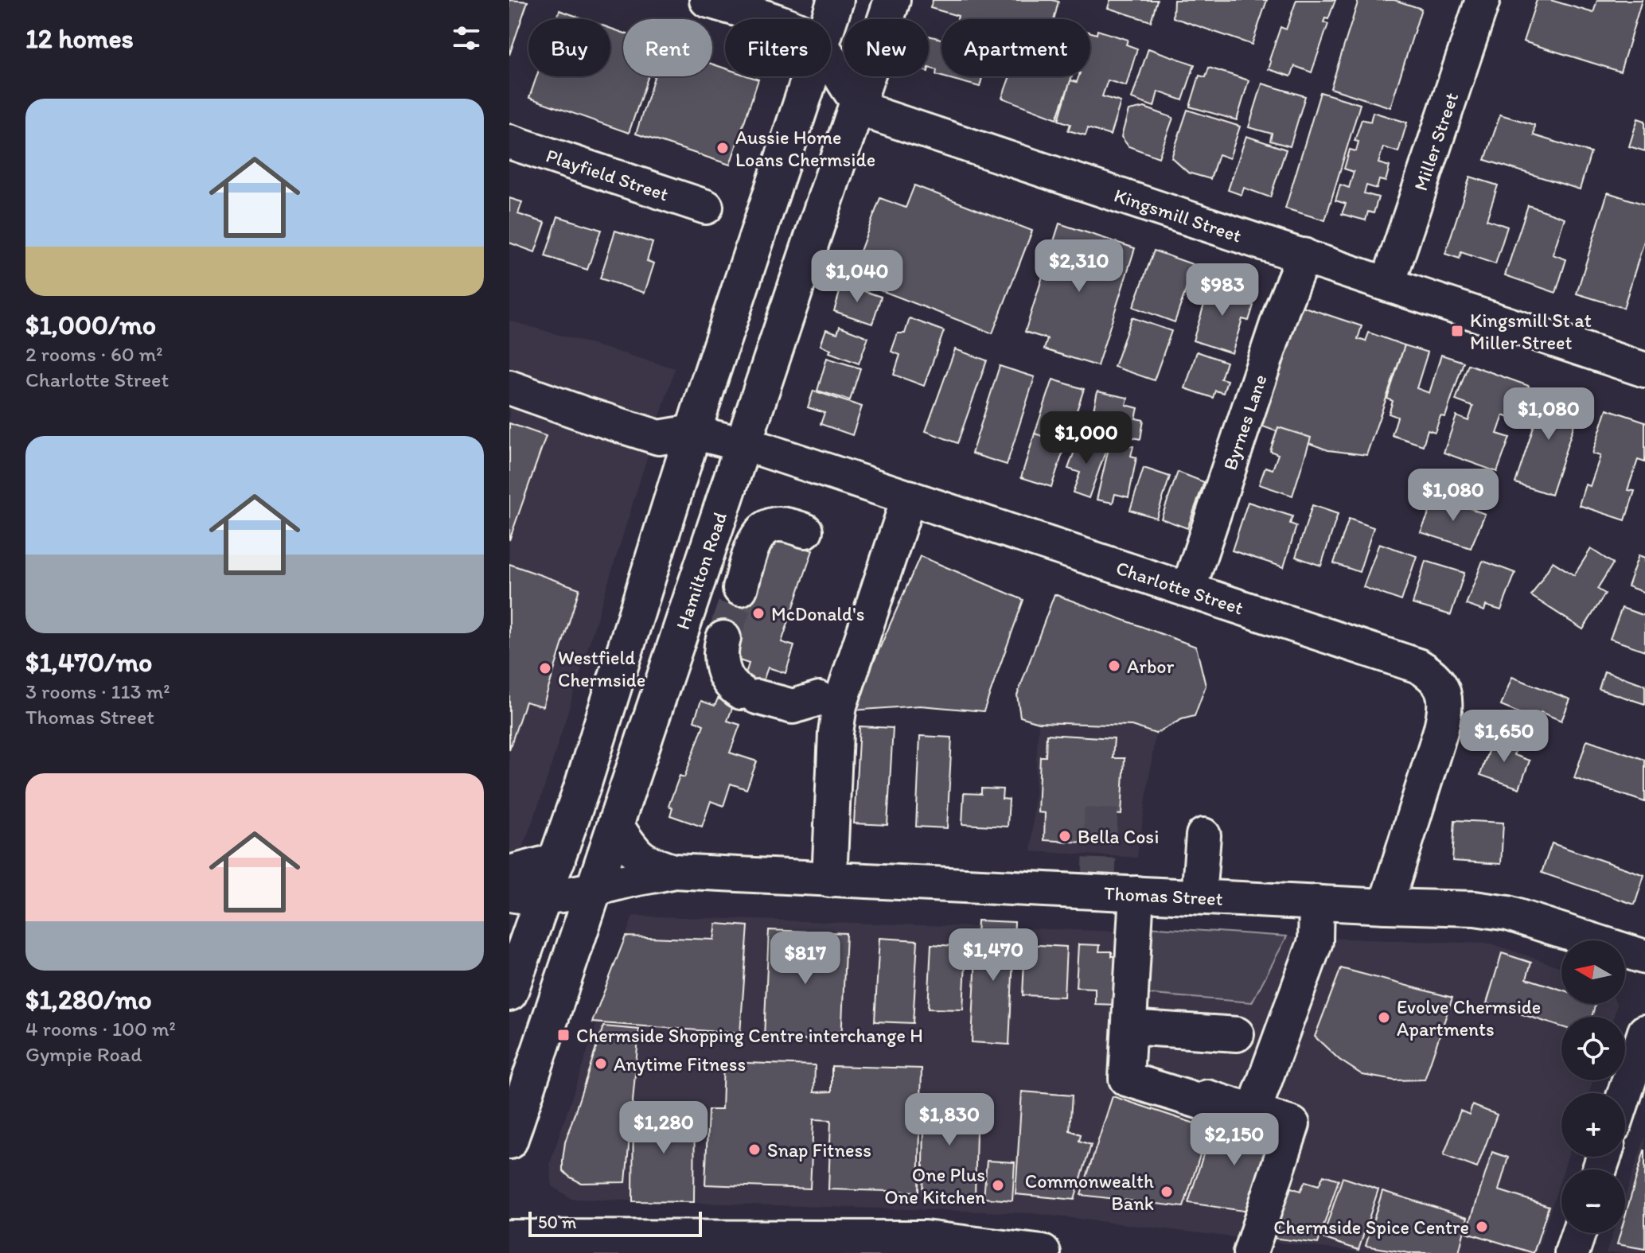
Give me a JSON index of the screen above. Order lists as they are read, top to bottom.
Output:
{
  "streets": {
    "main road": ["Hamilton Road"],
    "street": [
      "Miller Street",
      "Playfield Street",
      "Kingsmill Street",
      "Byrnes Lane",
      "Charlotte Street",
      "Thomas Street"
    ]
  },
  "crossings": [
    ["Miller Street", "Kingsmill Street"],
    ["Kingsmill Street", "Byrnes Lane"],
    ["Kingsmill Street", "Hamilton Road"],
    ["Byrnes Lane", "Charlotte Street"],
    ["Hamilton Road", "Charlotte Street"],
    ["Hamilton Road", "Thomas Street"],
    ["Charlotte Street", "Thomas Street"]
  ],
  "places": {
    "other": [
      "Aussie Home Loans Chermside",
      "McDonald's",
      "Arbor",
      "Westfield Chermside",
      "Bella Cosi",
      "Evolve Chermside Apartments",
      "Anytime Fitness",
      "Snap Fitness",
      "One Plus One Kitchen",
      "Commonwealth Bank",
      "Chermside Spice Centre"
    ],
    "transit": ["Kingsmill St at Miller Street", "Chermside Shopping Centre interchange H"]
  },
  "scale_bar": "50 m",
  "north": "left",
  "page": {
    "heading": "12 homes",
    "chip": [
      "Buy",
      "Rent",
      "Filters",
      "New",
      "Apartment"
    ],
    "list": [
      {
        "name": "$1,000/mo",
        "note": "2 rooms · 60 m² · Charlotte Street"
      },
      {
        "name": "$1,470/mo",
        "note": "3 rooms · 113 m² · Thomas Street"
      },
      {
        "name": "$1,280/mo",
        "note": "4 rooms · 100 m² · Gympie Road"
      }
    ],
    "price": [
      "$2,310",
      "$1,040",
      "$983",
      "$1,080",
      "$1,000",
      "$1,080",
      "$1,650",
      "$1,470",
      "$817",
      "$1,830",
      "$1,280",
      "$2,150"
    ],
    "map_buttons": ["+", "−"],
    "scale": "50 m"
  }
}
